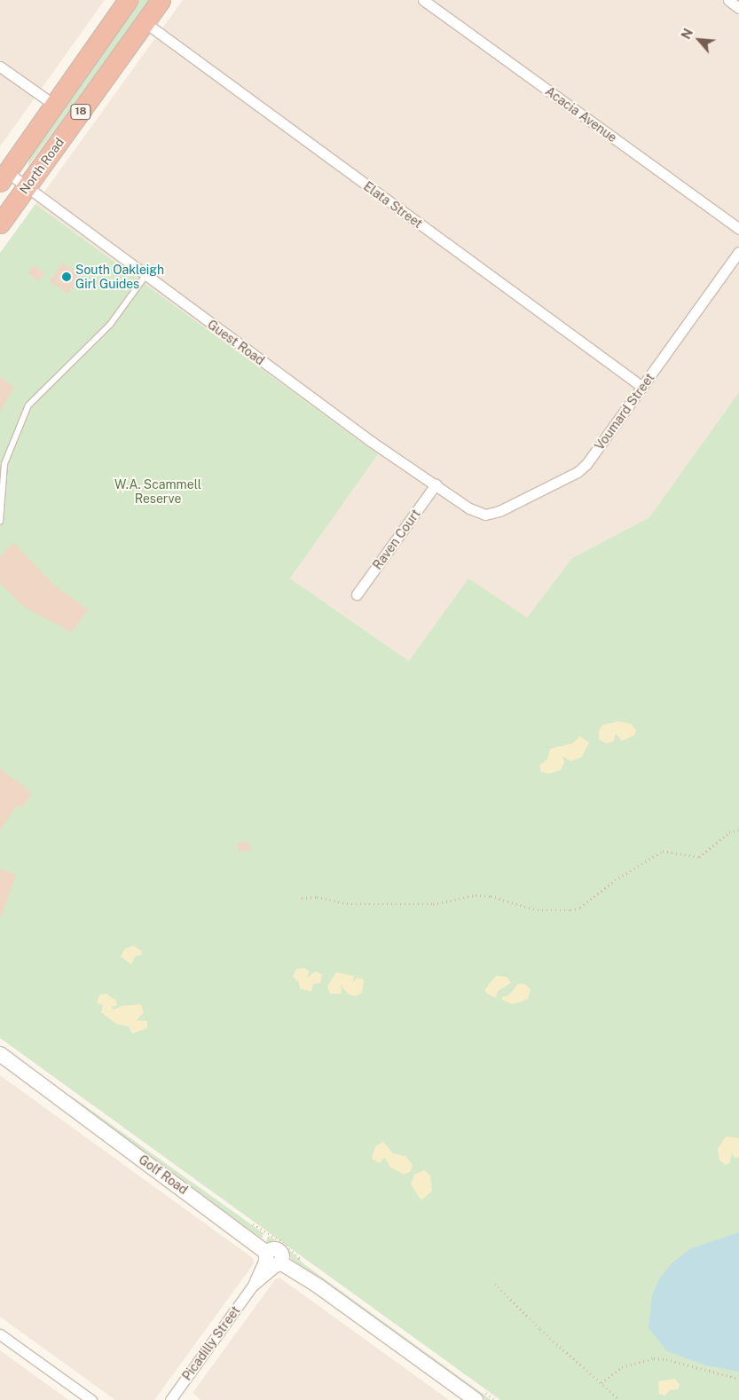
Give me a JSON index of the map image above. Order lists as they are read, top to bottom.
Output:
{
  "streets": {
    "highway": ["18", "North Road"],
    "street": [
      "Acacia Avenue",
      "Elata Street",
      "Guest Road",
      "Voumard Street",
      "Raven Court",
      "Golf Road",
      "Picadilly Street"
    ]
  },
  "crossings": [
    ["North Road", "Elata Street"],
    ["North Road", "Guest Road"],
    ["Elata Street", "Voumard Street"],
    ["Guest Road", "Voumard Street"],
    ["Guest Road", "Raven Court"],
    ["Golf Road", "Picadilly Street"]
  ],
  "parks": ["W.A. Scammell Reserve"],
  "places": ["South Oakleigh Girl Guides"],
  "north": "top left"
}
